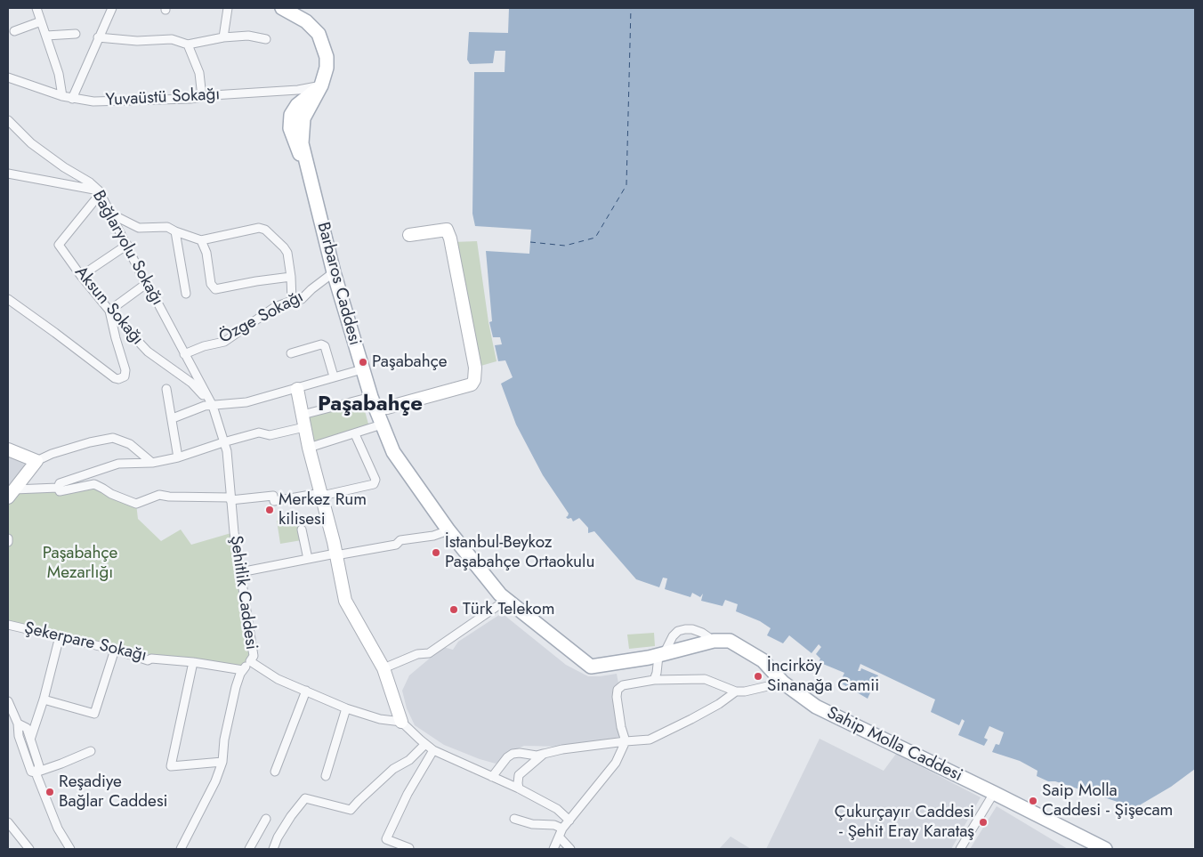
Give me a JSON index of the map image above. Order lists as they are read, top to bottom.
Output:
{
  "streets": {
    "main road": ["Barbaros Caddesi", "Sahip Molla Caddesi"],
    "street": [
      "Yuvaüstü Sokağı",
      "Bağlaryolu Sokağı",
      "Aksun Sokağı",
      "Özge Sokağı",
      "Şehitlik Caddesi",
      "Şekerpare Sokağı"
    ]
  },
  "crossings": [
    ["Yuvaüstü Sokağı", "Barbaros Caddesi"],
    ["Bağlaryolu Sokağı", "Aksun Sokağı"],
    ["Bağlaryolu Sokağı", "Özge Sokağı"],
    ["Bağlaryolu Sokağı", "Şehitlik Caddesi"],
    ["Barbaros Caddesi", "Özge Sokağı"],
    ["Barbaros Caddesi", "Sahip Molla Caddesi"],
    ["Aksun Sokağı", "Şehitlik Caddesi"]
  ],
  "districts": ["Paşabahçe"],
  "parks": ["Paşabahçe Mezarlığı"],
  "places": [
    "Paşabahçe",
    "Merkez Rum kilisesi",
    "İstanbul-Beykoz Paşabahçe Ortaokulu",
    "Türk Telekom",
    "İncirköy Sinanağa Camii",
    "Reşadiye Bağlar Caddesi",
    "Saip Molla Caddesi - Şişecam",
    "Çukurçayır Caddesi - Şehit Eray Karataş"
  ]
}
